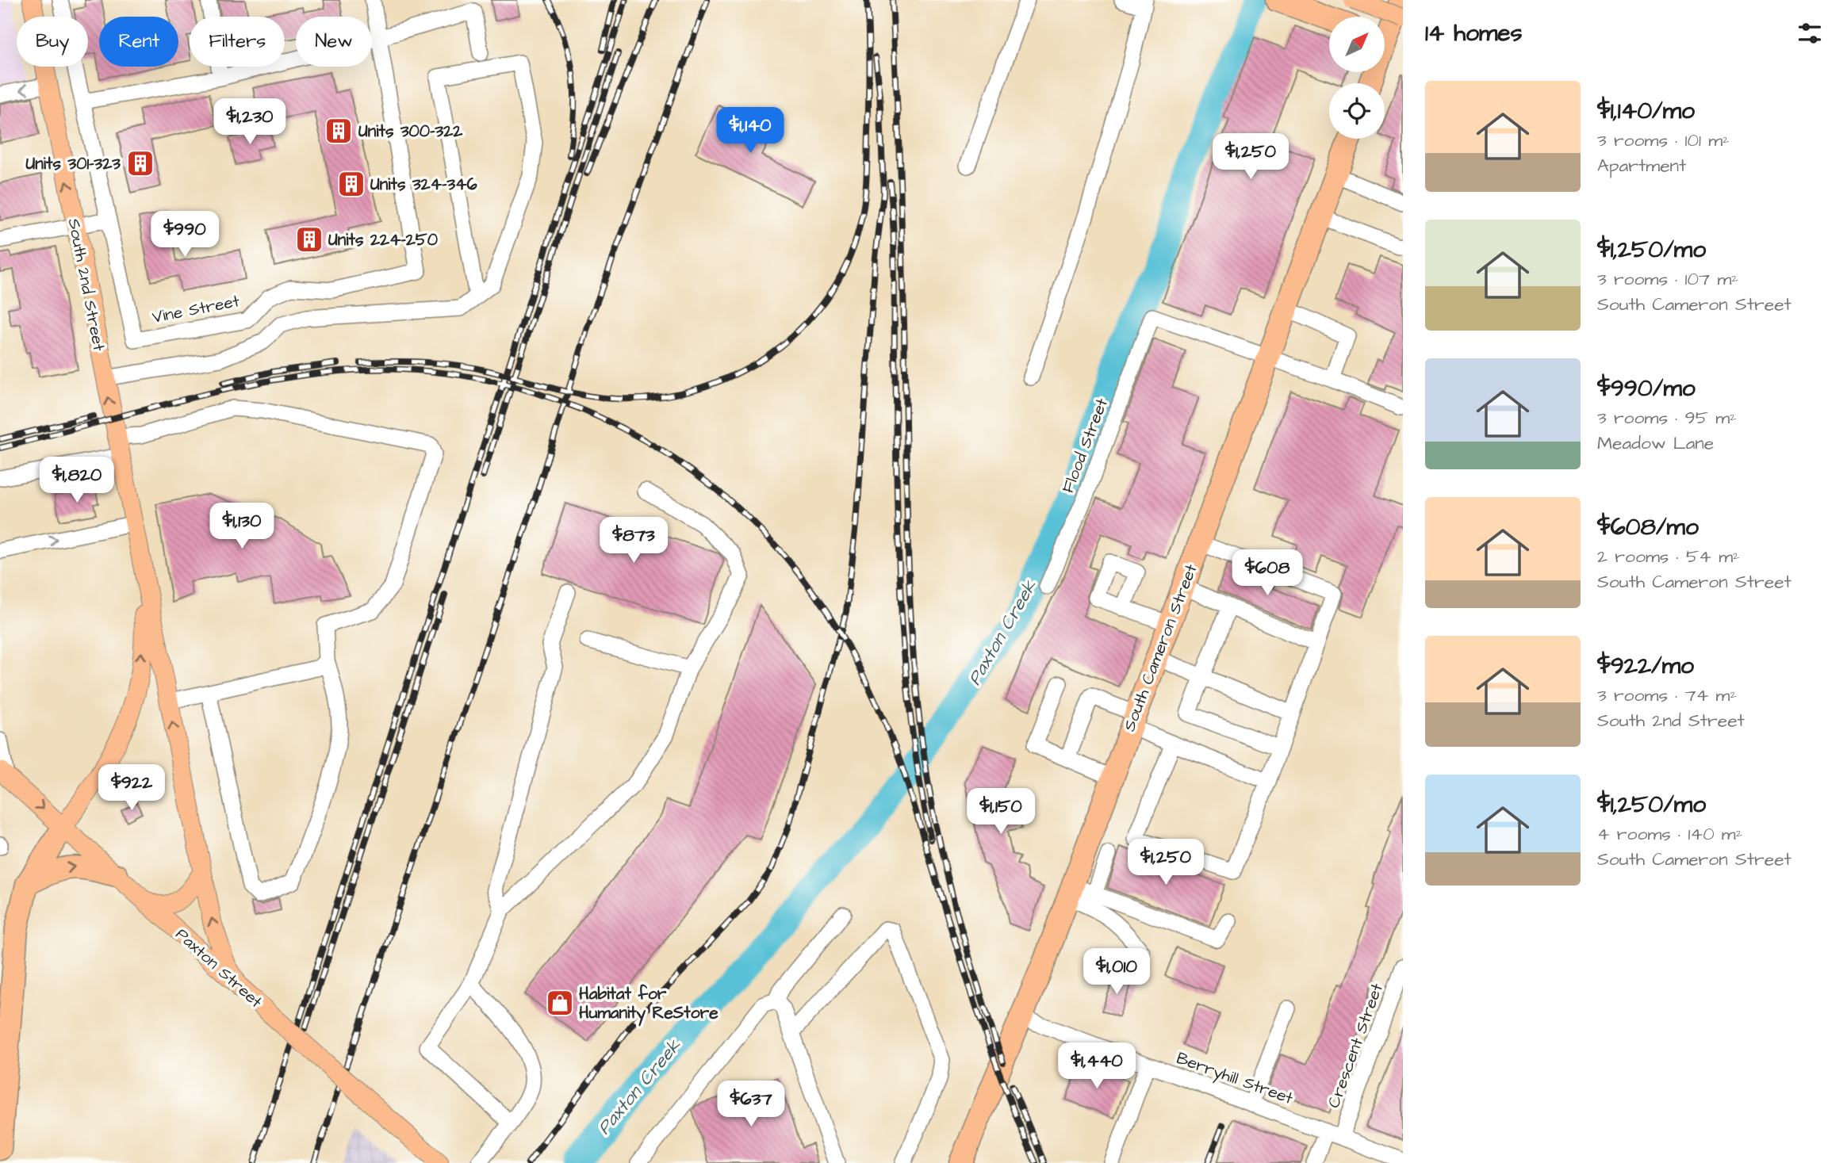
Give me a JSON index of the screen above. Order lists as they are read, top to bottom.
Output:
{
  "streets": {
    "highway": ["South Cameron Street"],
    "main road": ["South 2nd Street", "Paxton Street"],
    "street": [
      "Vine Street",
      "Flood Street",
      "Crescent Street",
      "Berryhill Street"
    ]
  },
  "crossings": [
    ["South 2nd Street", "Paxton Street"],
    ["Flood Street", "South Cameron Street"],
    ["South Cameron Street", "Berryhill Street"],
    ["Crescent Street", "Berryhill Street"]
  ],
  "one_way": ["South 2nd Street"],
  "water": ["Paxton Creek"],
  "places": {
    "building": [
      "Units 300-322",
      "Units 301-323",
      "Units 324-346",
      "Units 224-250"
    ],
    "shop": ["Habitat for Humanity ReStore"]
  },
  "north": "top right",
  "page": {
    "heading": "14 homes",
    "chip": [
      "Buy",
      "Rent",
      "Filters",
      "New"
    ],
    "list": [
      {
        "name": "$1,140/mo",
        "note": "3 rooms · 101 m² · Apartment"
      },
      {
        "name": "$1,250/mo",
        "note": "3 rooms · 107 m² · South Cameron Street"
      },
      {
        "name": "$990/mo",
        "note": "3 rooms · 95 m² · Meadow Lane"
      },
      {
        "name": "$608/mo",
        "note": "2 rooms · 54 m² · South Cameron Street"
      },
      {
        "name": "$922/mo",
        "note": "3 rooms · 74 m² · South 2nd Street"
      },
      {
        "name": "$1,250/mo",
        "note": "4 rooms · 140 m² · South Cameron Street"
      }
    ],
    "price": [
      "$1,230",
      "$1,140",
      "$1,250",
      "$990",
      "$1,820",
      "$1,130",
      "$873",
      "$608",
      "$922",
      "$1,150",
      "$1,250",
      "$1,010",
      "$1,440",
      "$637"
    ]
  }
}
